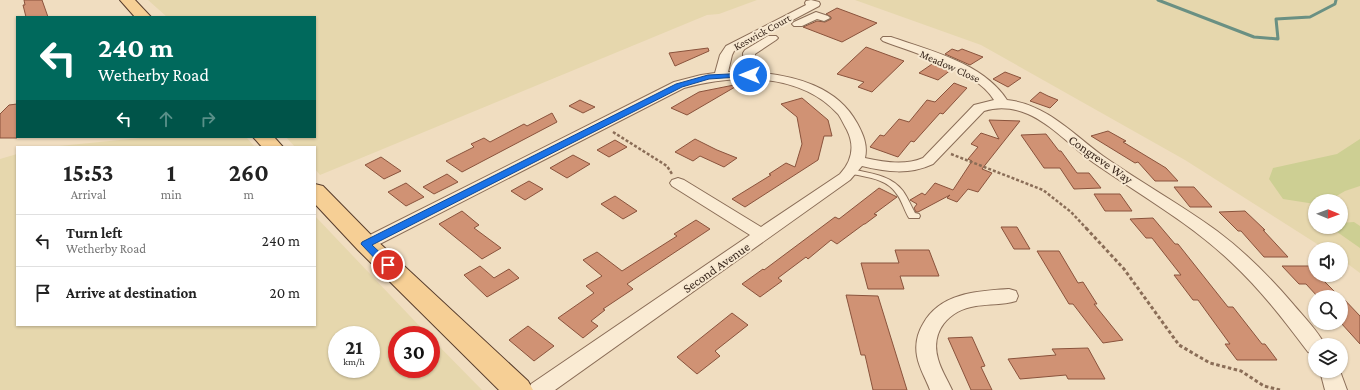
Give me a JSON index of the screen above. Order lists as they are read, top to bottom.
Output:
{
  "streets": {
    "street": [
      "Keswick Court",
      "Meadow Close",
      "Congreve Way",
      "Second Avenue"
    ]
  },
  "crossings": [
    ["Meadow Close", "Congreve Way"],
    ["Congreve Way", "Second Avenue"]
  ],
  "north": "right",
  "page": {
    "turn": ["240 m", "Wetherby Road"],
    "eta": [
      "15:53",
      "Arrival",
      "1",
      "min",
      "260",
      "m"
    ],
    "list": [
      {
        "name": "Turn left",
        "note": "Wetherby Road",
        "value": "240 m"
      },
      {
        "name": "Arrive at destination",
        "value": "20 m"
      }
    ],
    "speed": "21 km/h",
    "limit": "30"
  }
}
